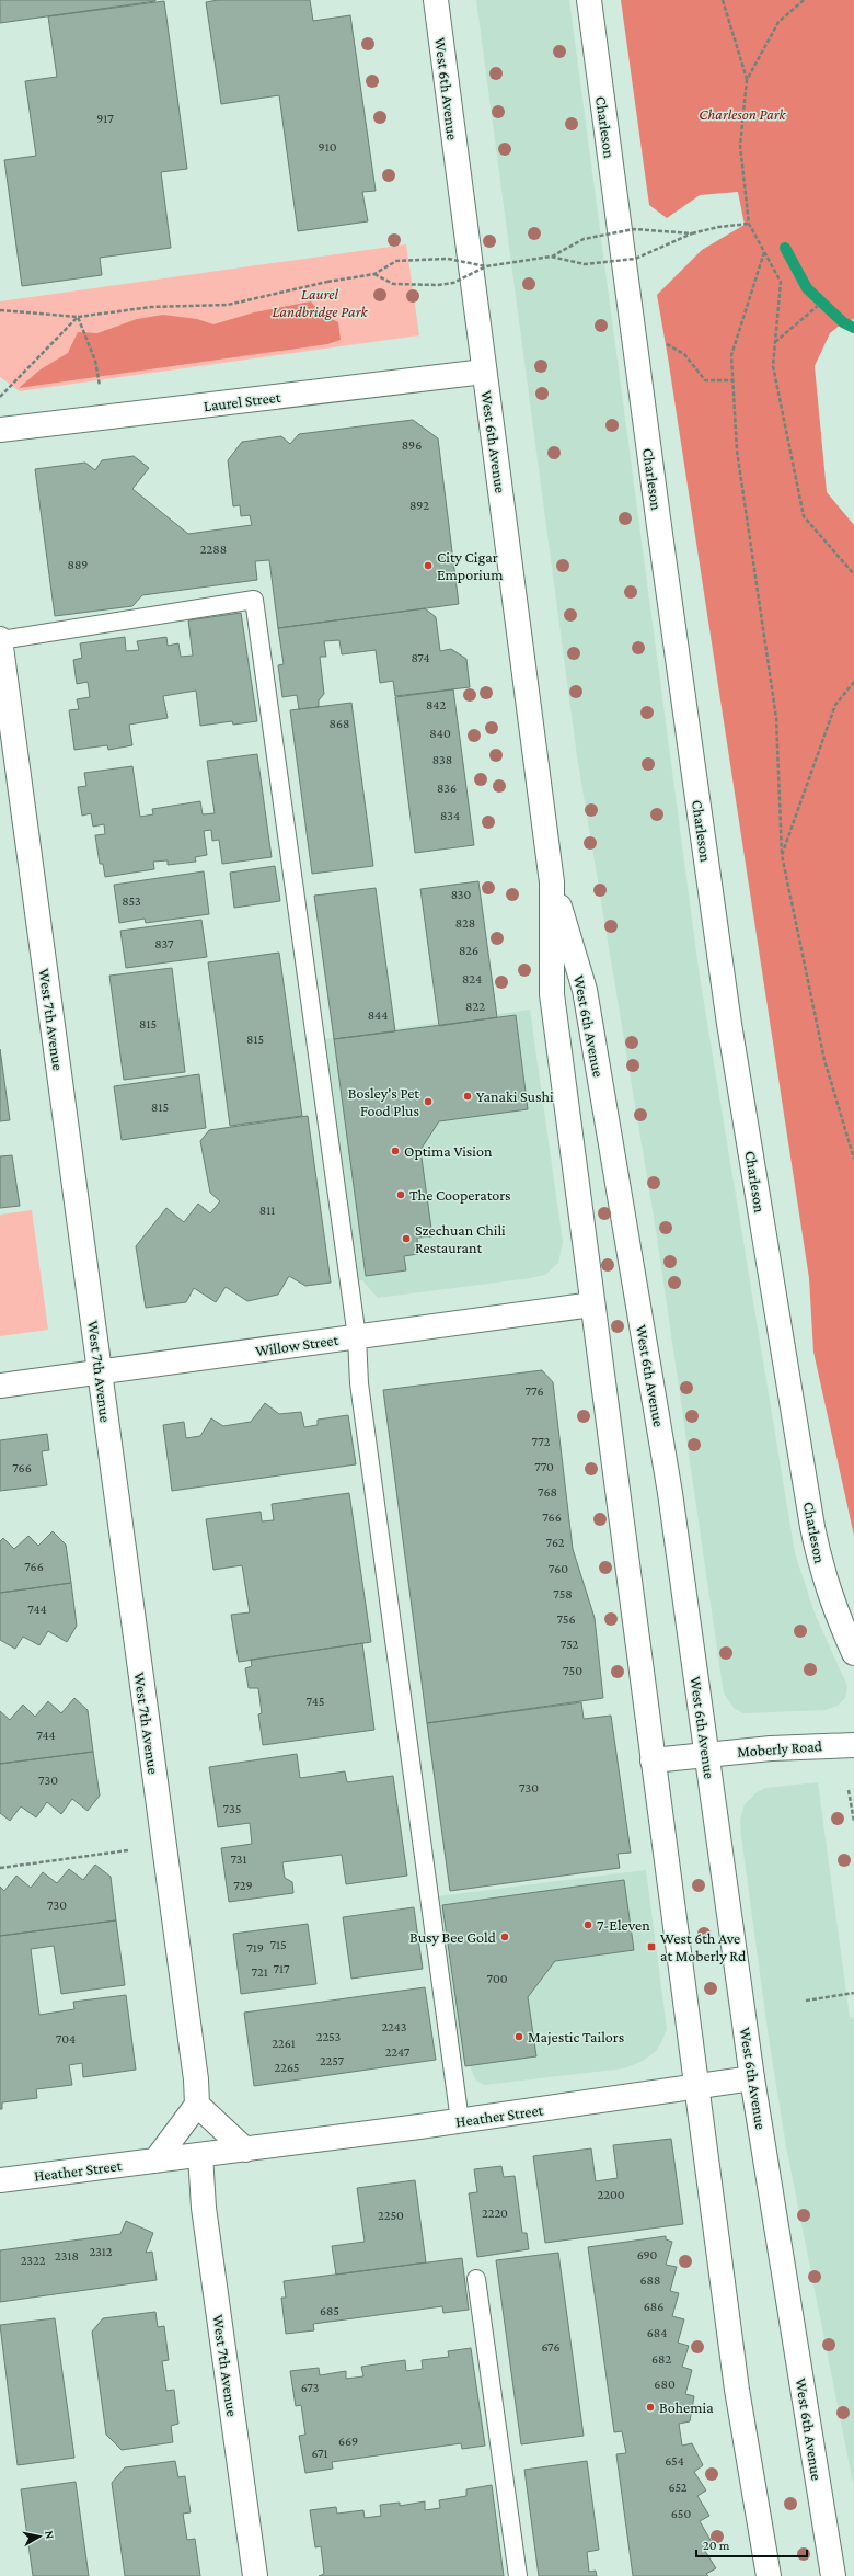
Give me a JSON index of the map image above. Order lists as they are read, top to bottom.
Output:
{
  "streets": {
    "street": [
      "West 6th Avenue",
      "Charleson",
      "Laurel Street",
      "West 7th Avenue",
      "Willow Street",
      "Moberly Road",
      "Heather Street"
    ]
  },
  "crossings": [
    ["West 6th Avenue", "Laurel Street"],
    ["West 6th Avenue", "Willow Street"],
    ["West 6th Avenue", "Moberly Road"],
    ["West 6th Avenue", "Heather Street"],
    ["West 7th Avenue", "Willow Street"],
    ["West 7th Avenue", "Heather Street"]
  ],
  "parks": ["Charleson Park", "Laurel Landbridge Park"],
  "places": {
    "other": [
      "City Cigar Emporium",
      "Yanaki Sushi",
      "Bosley's Pet Food Plus",
      "Optima Vision",
      "The Cooperators",
      "Szechuan Chili Restaurant",
      "7-Eleven",
      "Busy Bee Gold",
      "Majestic Tailors",
      "Bohemia"
    ],
    "transit": ["West 6th Ave at Moberly Rd"]
  },
  "house_numbers": [
    "917",
    "910",
    "896",
    "892",
    "2288",
    "889",
    "874",
    "842",
    "868",
    "840",
    "838",
    "836",
    "834",
    "830",
    "853",
    "828",
    "837",
    "826",
    "824",
    "822",
    "844",
    "815",
    "815",
    "815",
    "811",
    "776",
    "772",
    "770",
    "766",
    "768",
    "766",
    "762",
    "766",
    "760",
    "758",
    "744",
    "756",
    "752",
    "750",
    "745",
    "744",
    "730",
    "730",
    "735",
    "731",
    "729",
    "730",
    "715",
    "719",
    "717",
    "721",
    "700",
    "2243",
    "2253",
    "704",
    "2261",
    "2247",
    "2257",
    "2265",
    "2200",
    "2220",
    "2250",
    "2312",
    "690",
    "2318",
    "2322",
    "688",
    "686",
    "685",
    "684",
    "676",
    "682",
    "680",
    "673",
    "669",
    "671",
    "654",
    "652",
    "650"
  ],
  "scale_bar": "20 m",
  "north": "right"
}
